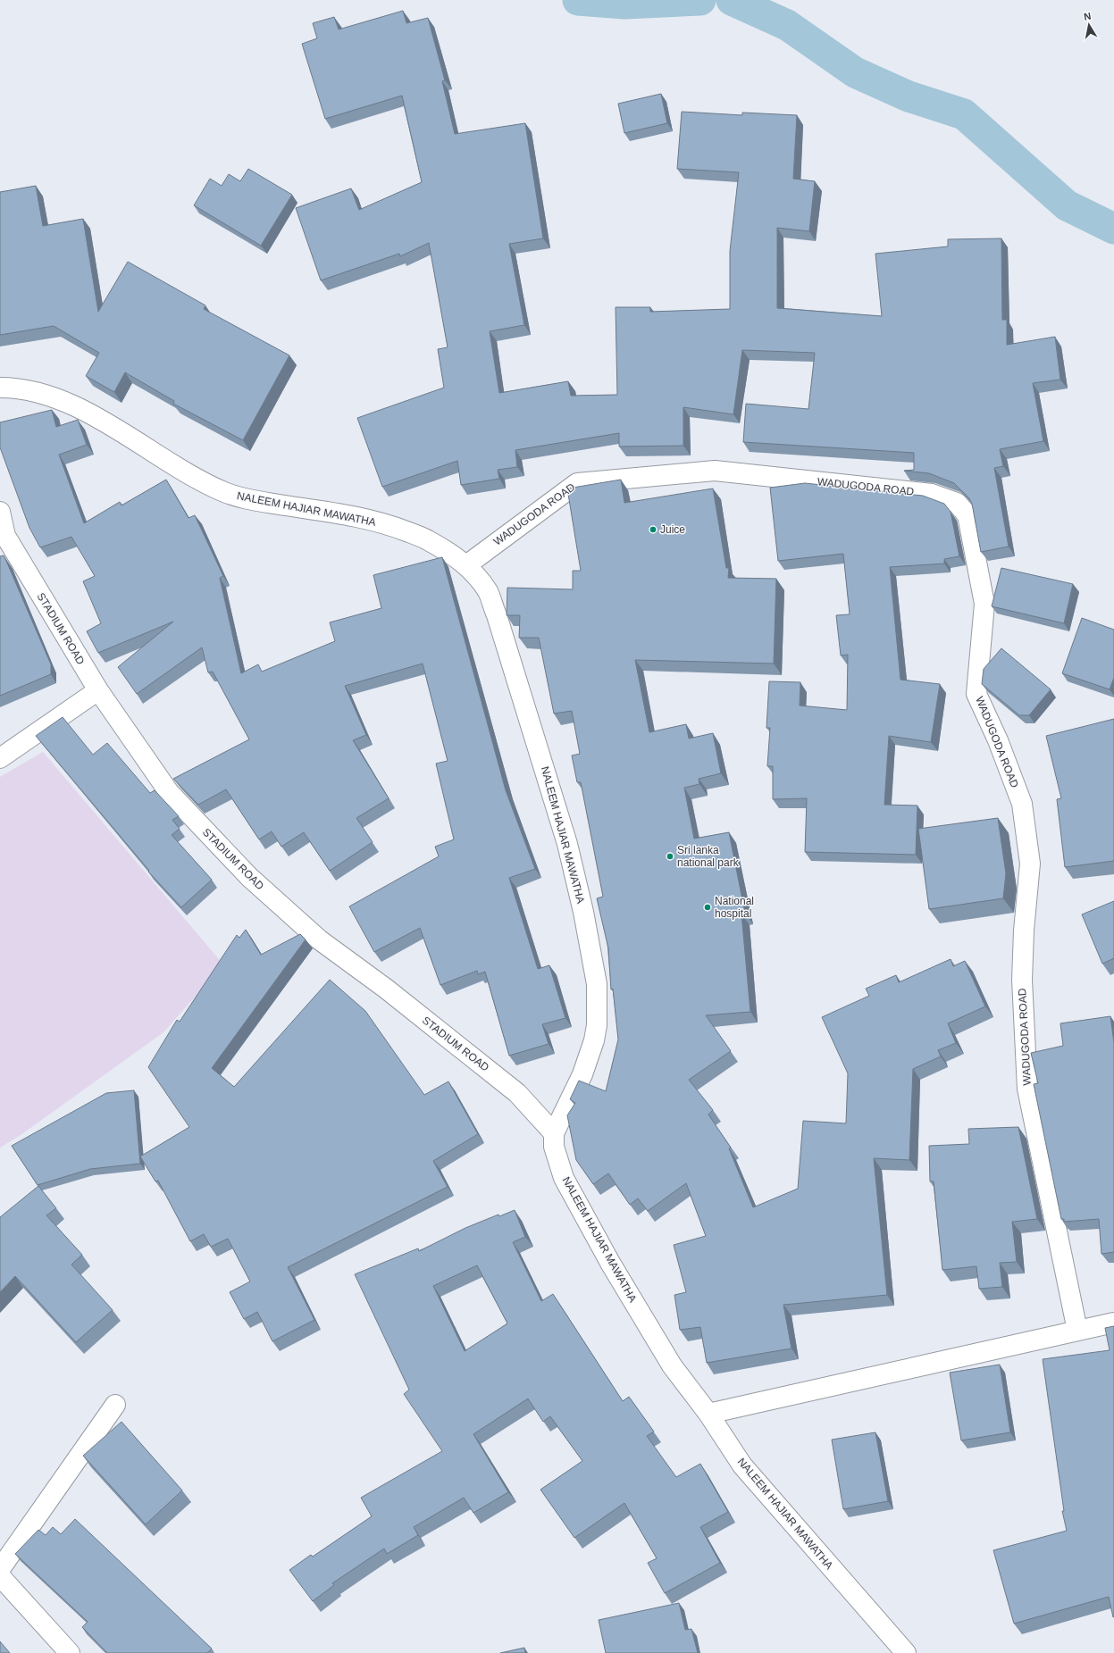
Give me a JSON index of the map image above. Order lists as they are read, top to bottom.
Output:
{
  "streets": {
    "street": ["WADUGODA ROAD", "NALEEM HAJIAR MAWATHA", "STADIUM ROAD"]
  },
  "crossings": [
    ["WADUGODA ROAD", "NALEEM HAJIAR MAWATHA"],
    ["NALEEM HAJIAR MAWATHA", "STADIUM ROAD"]
  ],
  "places": ["Juice", "Sri lanka national park", "National hospital"],
  "north": "top"
}
